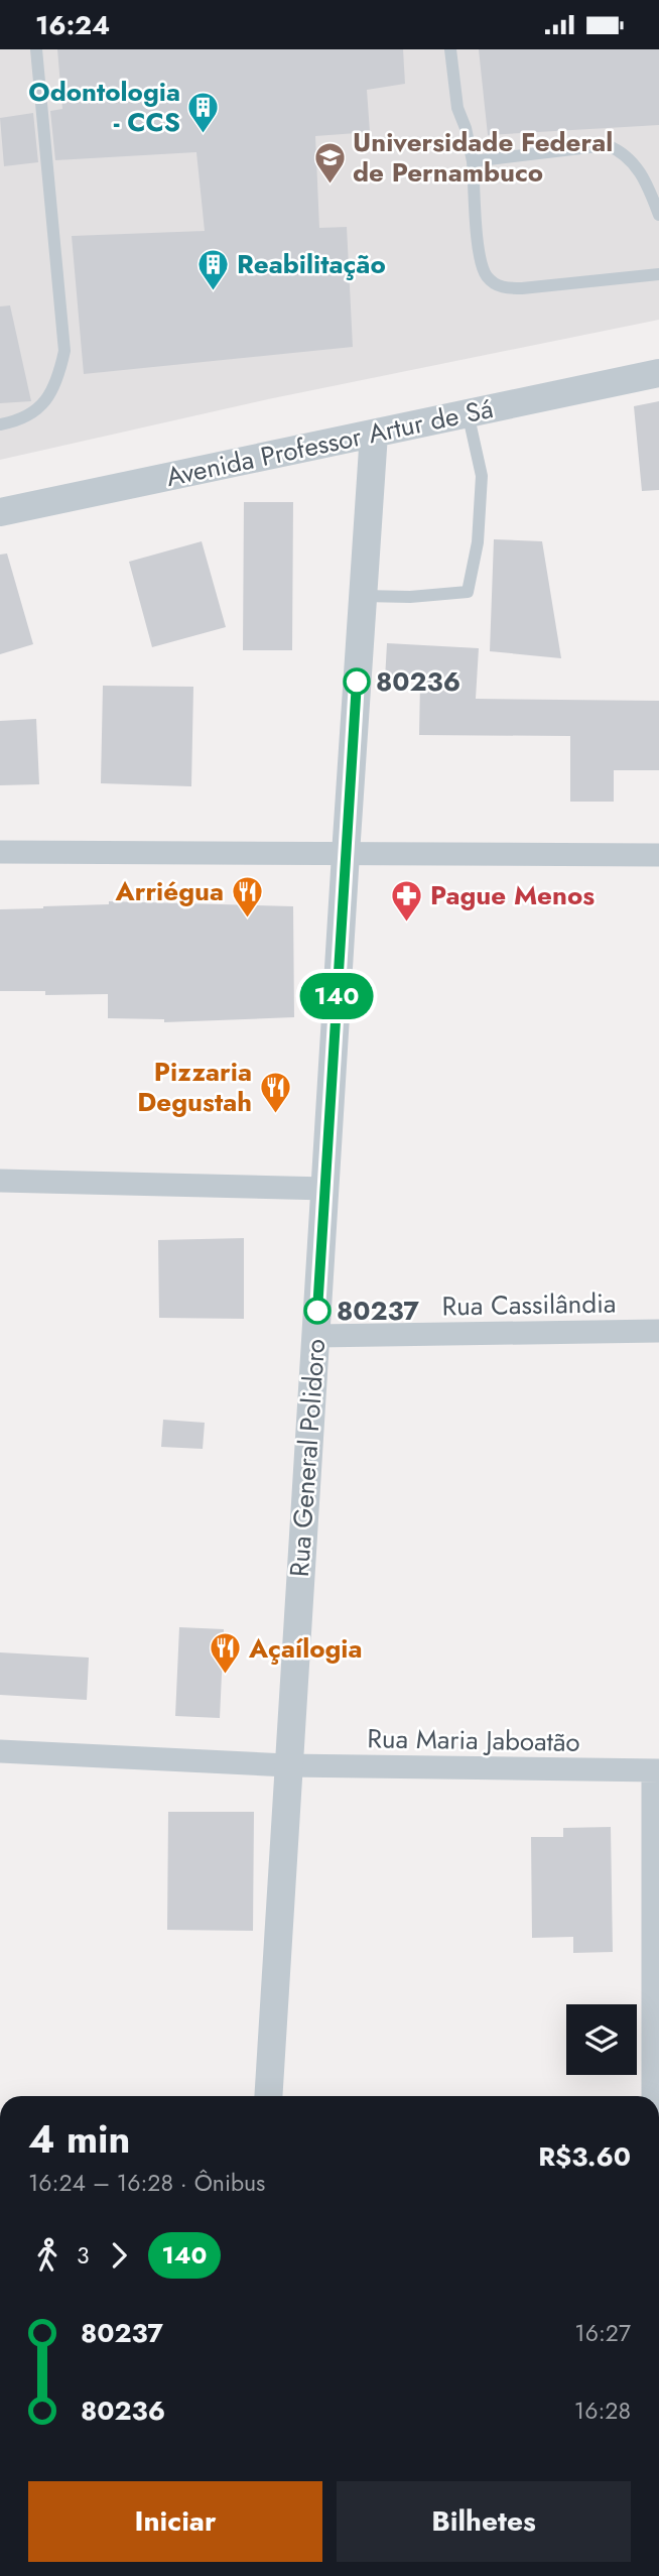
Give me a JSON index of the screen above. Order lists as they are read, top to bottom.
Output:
{
  "streets": {
    "street": [
      "Avenida Professor Artur de Sá",
      "Rua Cassilândia",
      "Rua General Polidoro",
      "Rua Maria Jaboatão"
    ]
  },
  "crossings": [
    ["Avenida Professor Artur de Sá", "Rua General Polidoro"],
    ["Rua Cassilândia", "Rua General Polidoro"],
    ["Rua General Polidoro", "Rua Maria Jaboatão"]
  ],
  "places": {
    "building": ["Odontologia - CCS", "Reabilitação"],
    "school or university": ["Universidade Federal de Pernambuco"],
    "other": ["80236", "80237"],
    "restaurant": ["Arriégua", "Pizzaria Degustah", "Açaílogia"],
    "pharmacy": ["Pague Menos"]
  },
  "lines": ["bus line 140"],
  "page": {
    "status": "16:24",
    "on_map": "140",
    "heading": ["4 min", "16:24 – 16:28 · Ônibus", "R$3.60"],
    "legs": ["3", "140"],
    "list": [
      {
        "name": "80237",
        "value": "16:27"
      },
      {
        "name": "80236",
        "value": "16:28"
      }
    ],
    "buttons": ["Iniciar", "Bilhetes"]
  }
}
